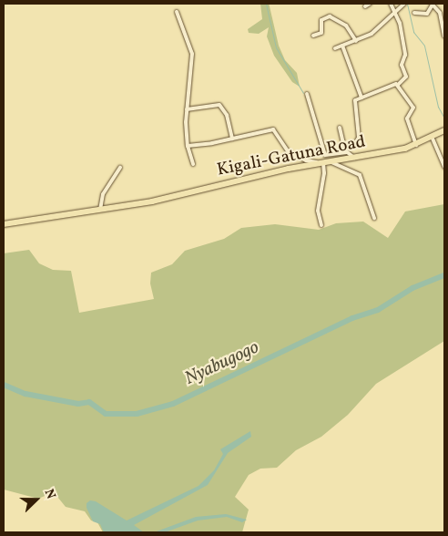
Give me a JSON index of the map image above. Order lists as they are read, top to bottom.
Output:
{
  "streets": {
    "highway": ["Kigali-Gatuna Road"]
  },
  "water": ["Nyabugogo"],
  "north": "right"
}
